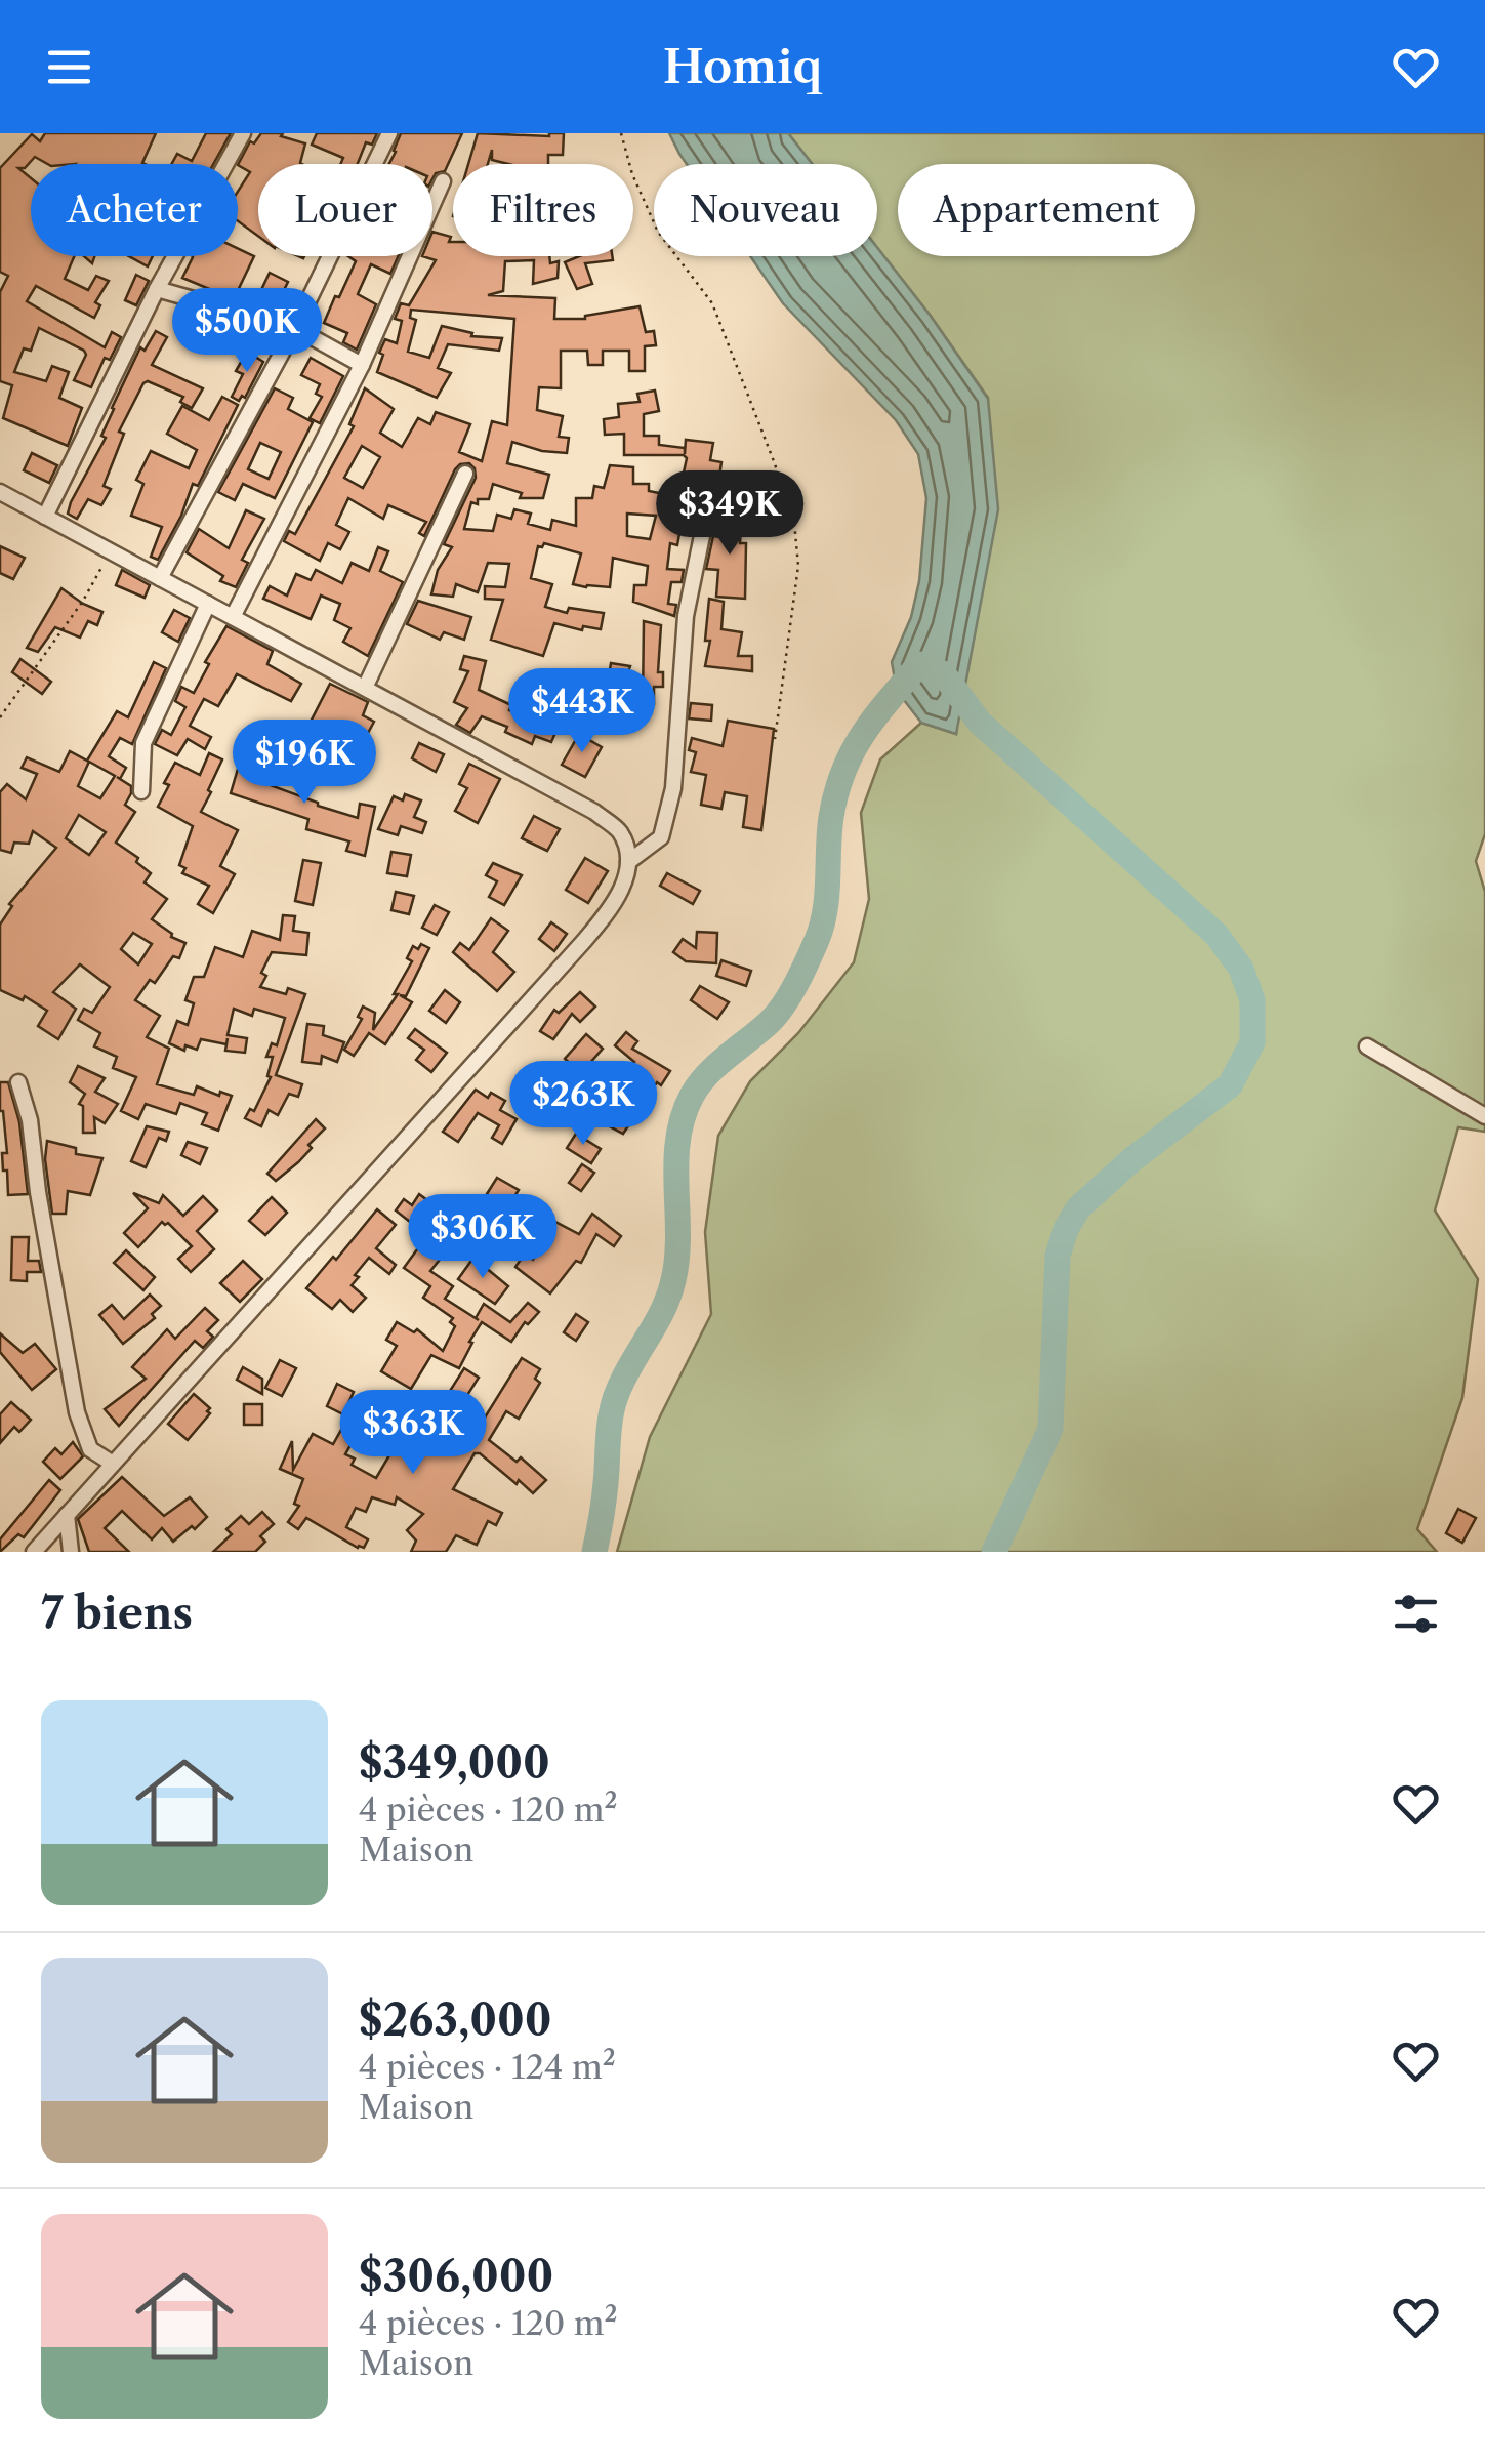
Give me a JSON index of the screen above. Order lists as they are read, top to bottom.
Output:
{
  "page": {
    "header": "Homiq",
    "chip": [
      "Acheter",
      "Louer",
      "Filtres",
      "Nouveau",
      "Appartement"
    ],
    "price": [
      "$500K",
      "$349K",
      "$443K",
      "$196K",
      "$263K",
      "$306K",
      "$363K"
    ],
    "heading": "7 biens",
    "list": [
      {
        "name": "$349,000",
        "note": "4 pièces · 120 m² · Maison"
      },
      {
        "name": "$263,000",
        "note": "4 pièces · 124 m² · Maison"
      },
      {
        "name": "$306,000",
        "note": "4 pièces · 120 m² · Maison"
      }
    ]
  }
}
